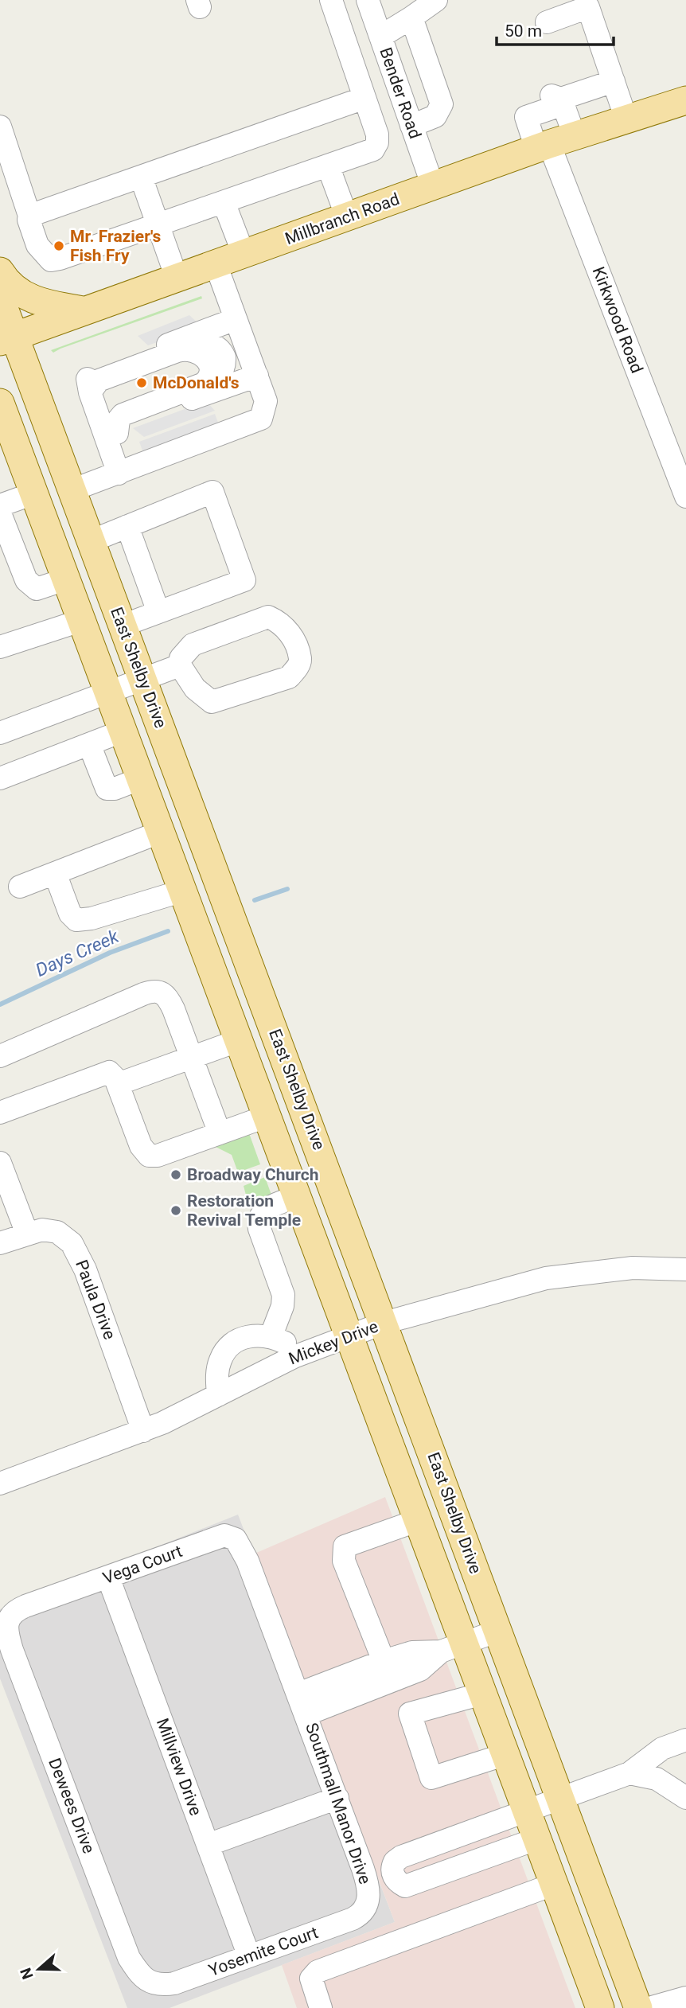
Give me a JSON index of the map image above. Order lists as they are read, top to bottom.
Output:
{
  "streets": {
    "main road": ["Millbranch Road", "East Shelby Drive"],
    "street": [
      "Bender Road",
      "Kirkwood Road",
      "Paula Drive",
      "Mickey Drive",
      "Vega Court",
      "Millview Drive",
      "Southmall Manor Drive",
      "Dewees Drive",
      "Yosemite Court"
    ]
  },
  "crossings": [
    ["Bender Road", "Millbranch Road"],
    ["Millbranch Road", "Kirkwood Road"],
    ["Millbranch Road", "East Shelby Drive"],
    ["East Shelby Drive", "Mickey Drive"],
    ["East Shelby Drive", "Southmall Manor Drive"],
    ["Paula Drive", "Mickey Drive"],
    ["Vega Court", "Millview Drive"],
    ["Vega Court", "Southmall Manor Drive"],
    ["Vega Court", "Dewees Drive"],
    ["Millview Drive", "Yosemite Court"],
    ["Southmall Manor Drive", "Yosemite Court"],
    ["Dewees Drive", "Yosemite Court"]
  ],
  "water": ["Days Creek"],
  "places": [
    "Mr. Frazier's Fish Fry",
    "McDonald's",
    "Broadway Church",
    "Restoration Revival Temple"
  ],
  "scale_bar": "50 m",
  "north": "left"
}
